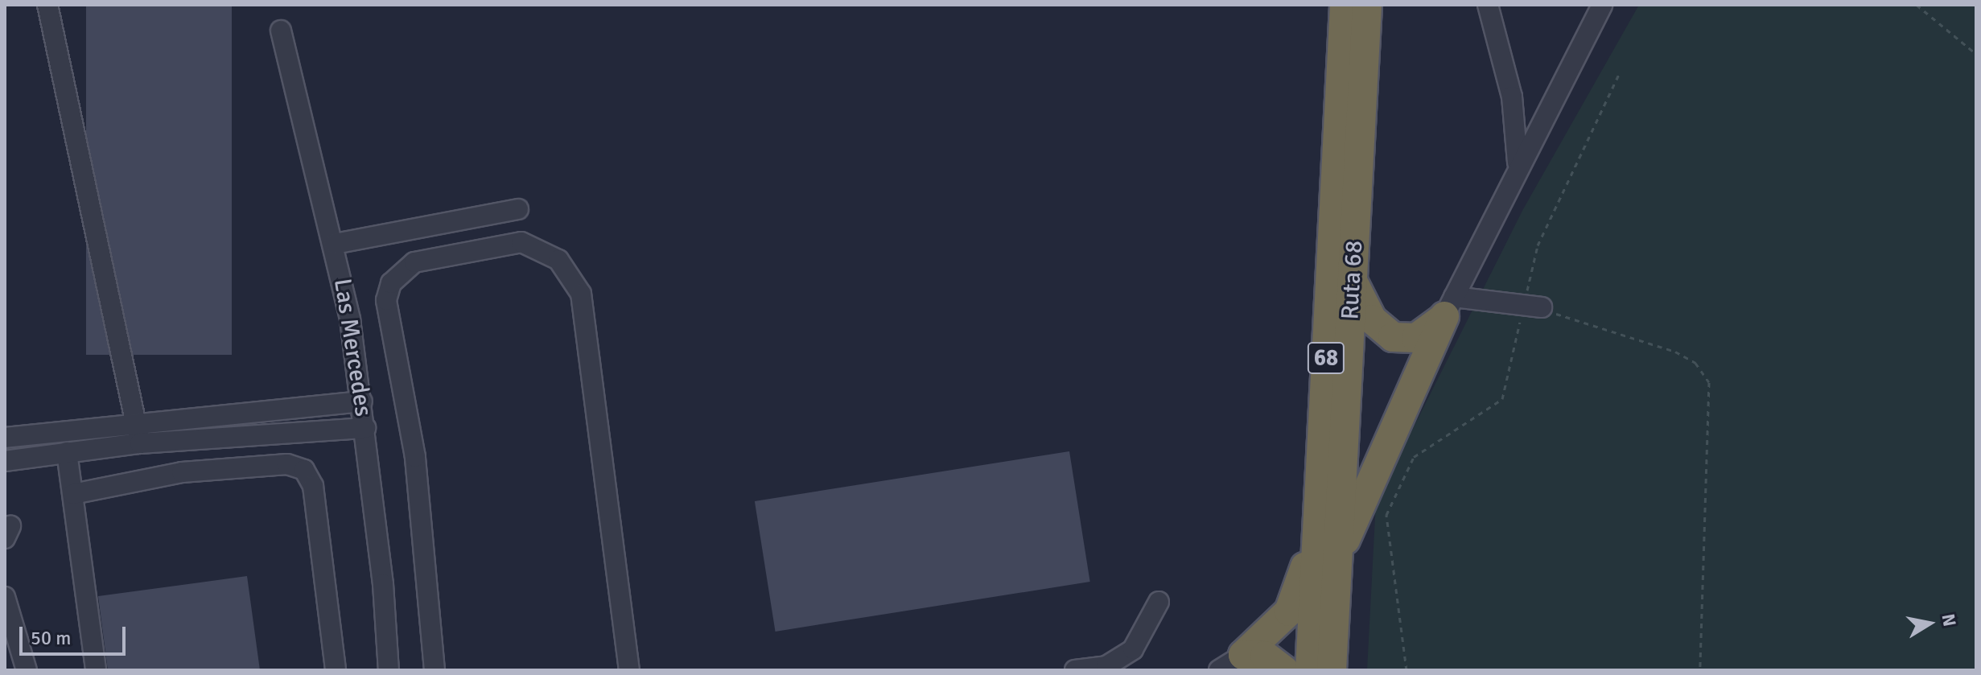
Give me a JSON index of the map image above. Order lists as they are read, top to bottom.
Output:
{
  "streets": {
    "highway": ["Ruta 68", "68"],
    "street": ["Las Mercedes"]
  },
  "scale_bar": "50 m",
  "north": "right"
}
